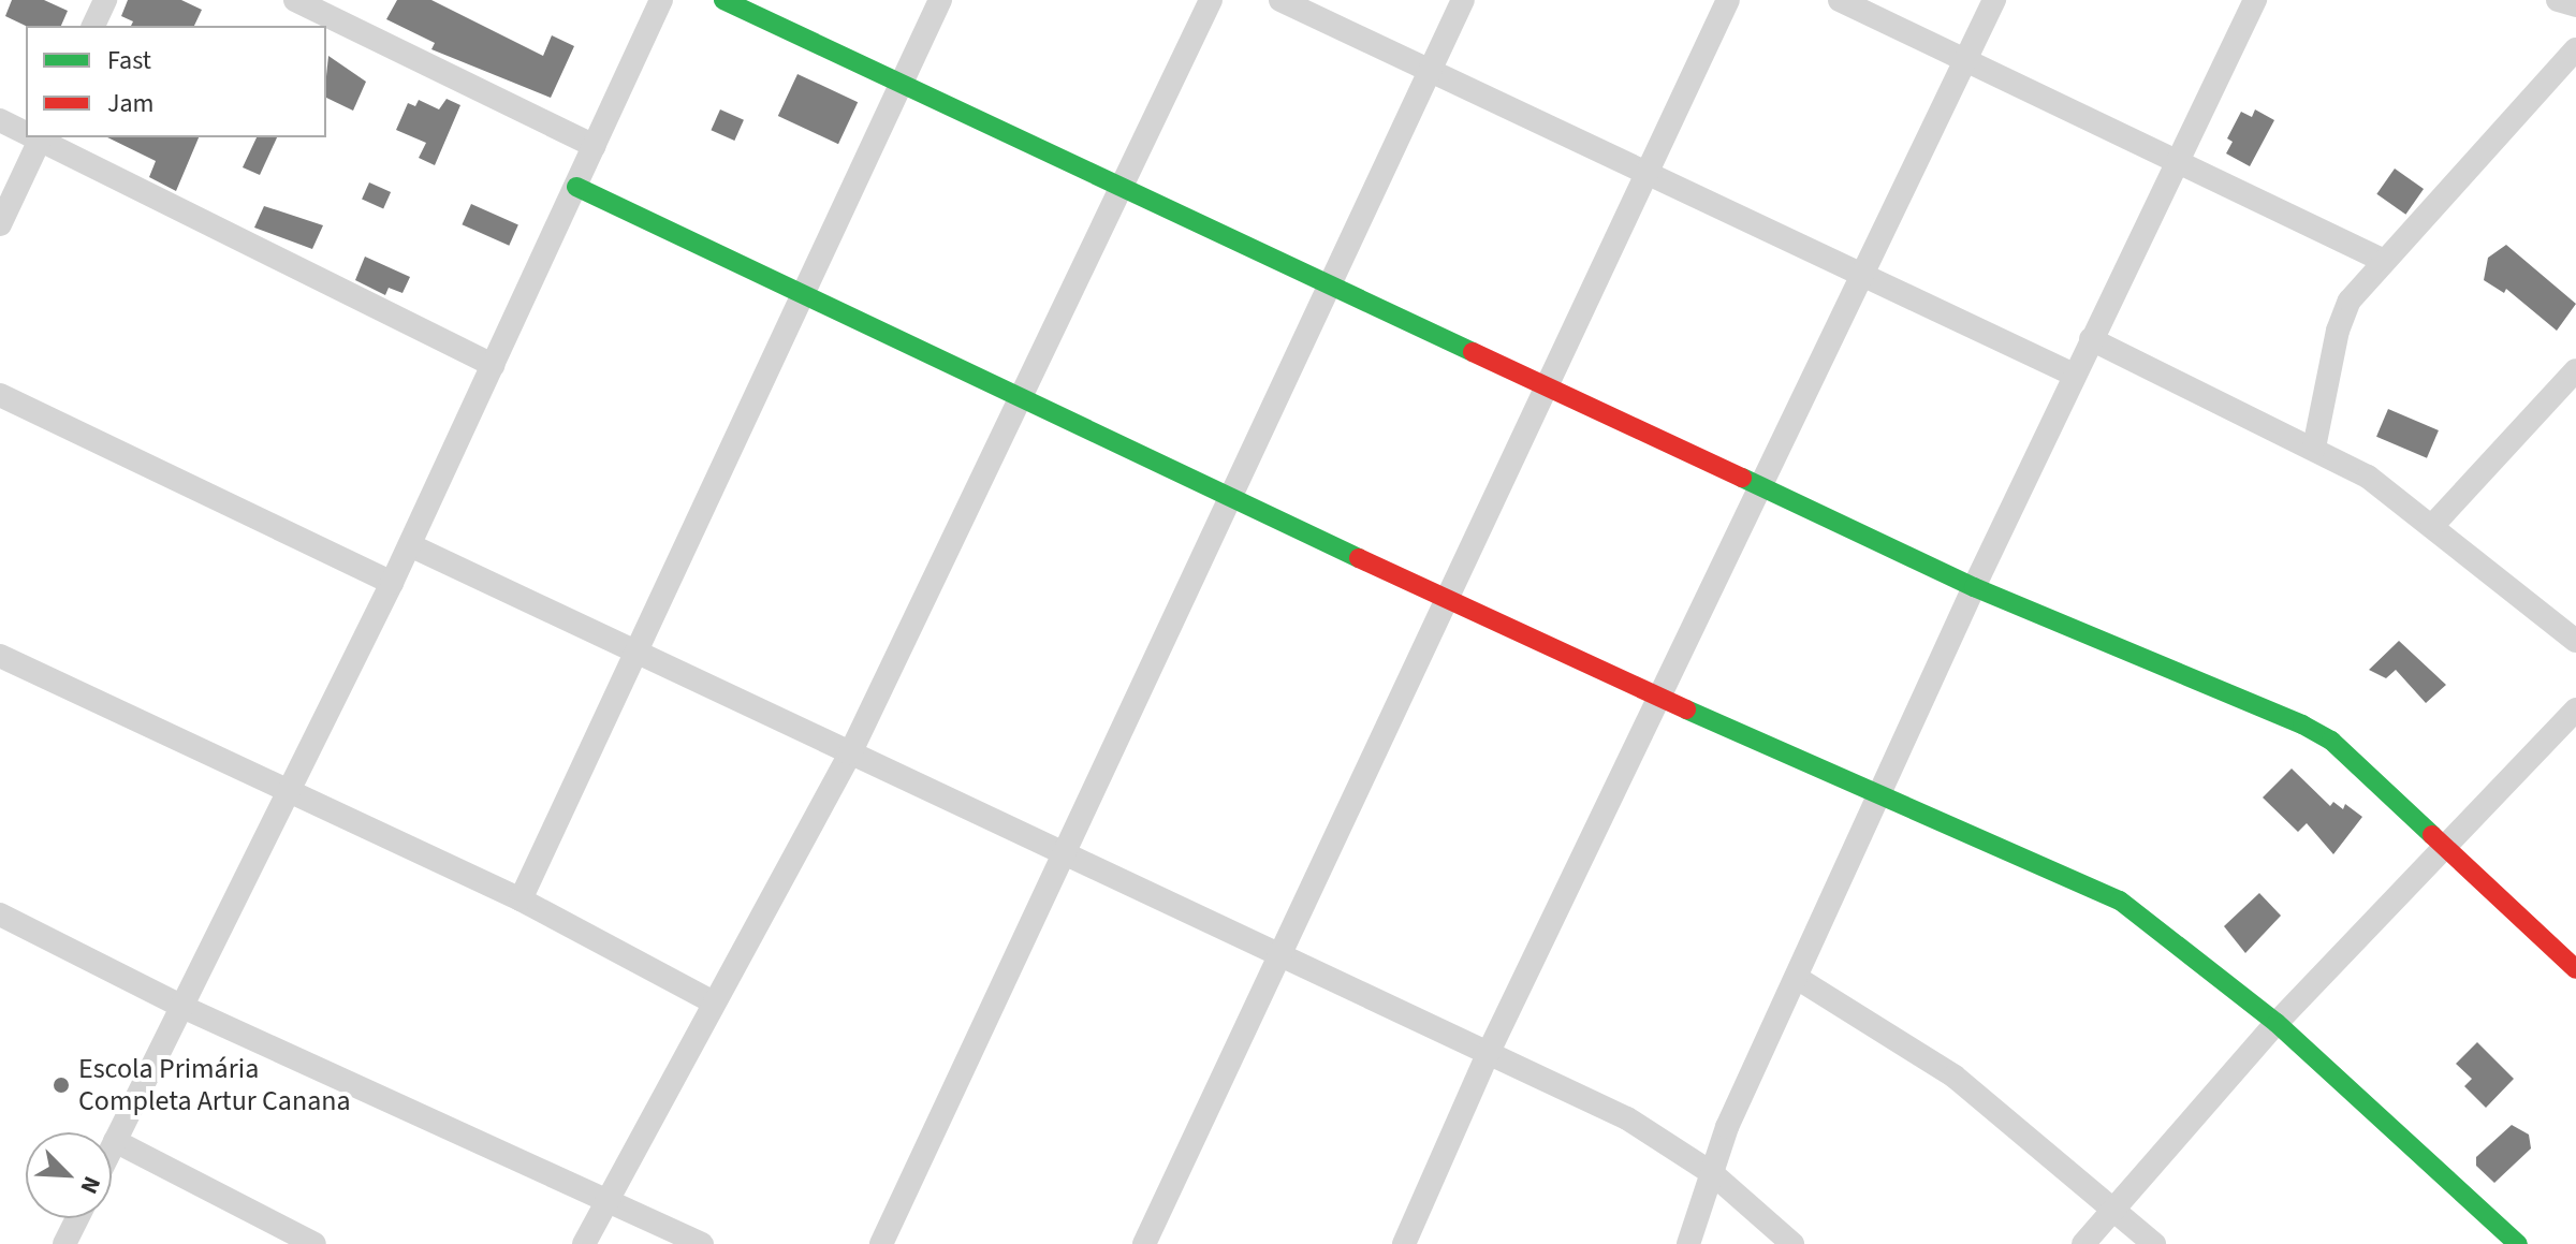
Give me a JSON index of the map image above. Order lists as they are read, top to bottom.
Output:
{
  "places": ["Escola Primária Completa Artur Canana"],
  "legend": ["Fast", "Jam"],
  "north": "bottom right"
}
